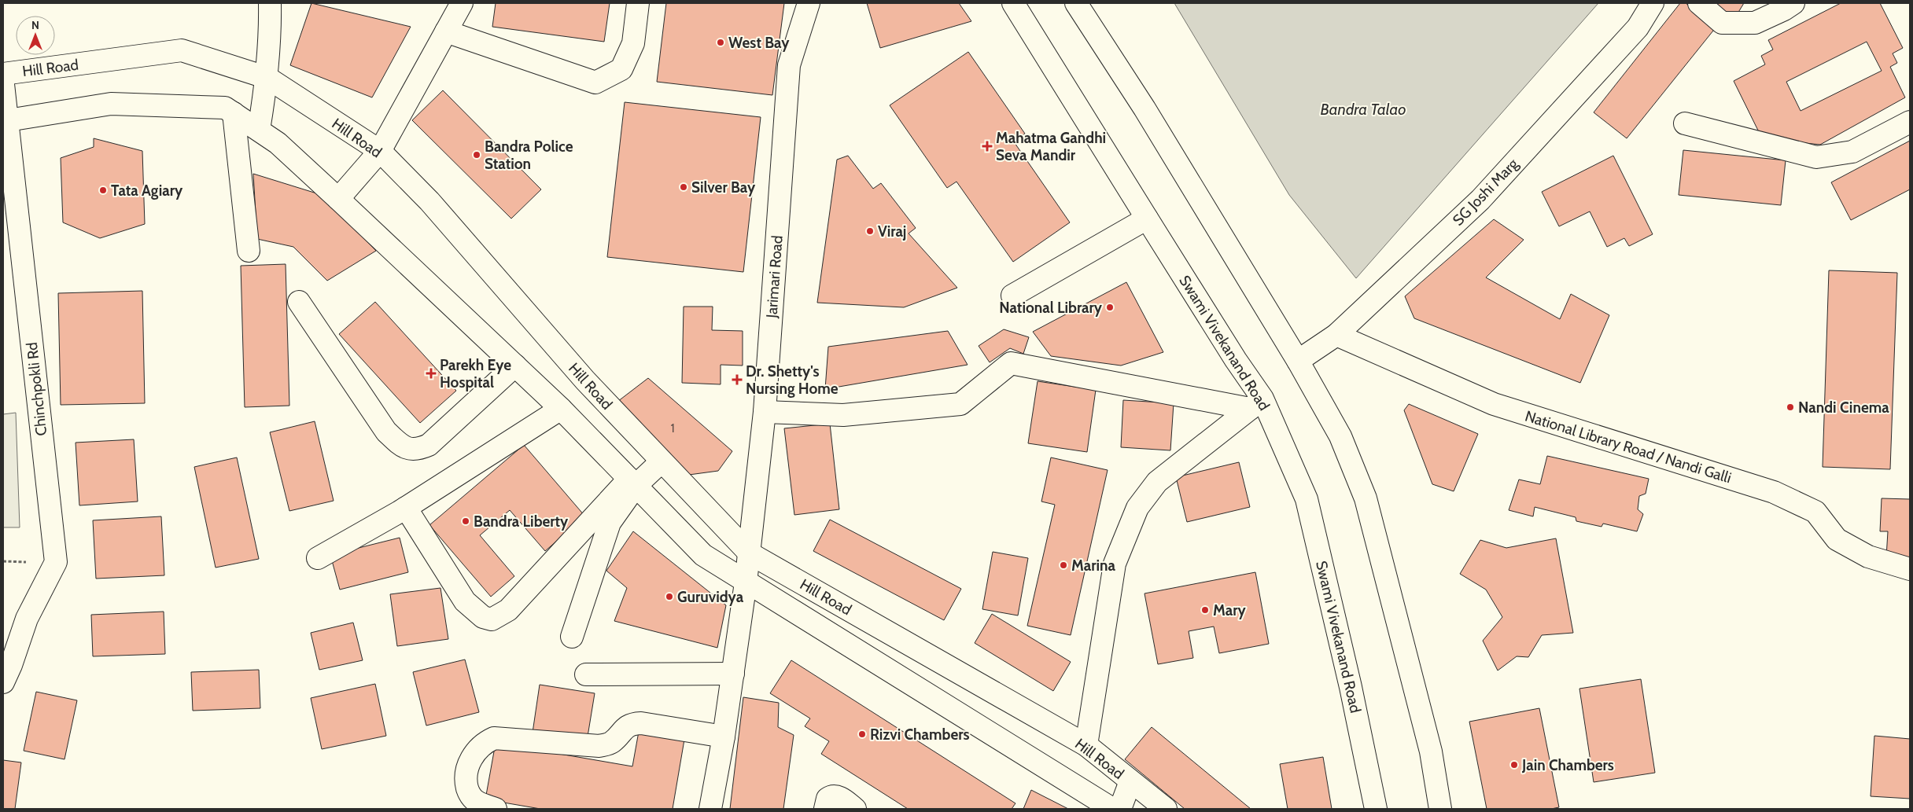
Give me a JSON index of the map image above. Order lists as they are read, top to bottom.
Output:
{
  "streets": {
    "street": [
      "Hill Road",
      "SG Joshi Marg",
      "Jarimari Road",
      "Swami Vivekanand Road",
      "Chinchpokli Rd",
      "National Library Road / Nandi Galli"
    ]
  },
  "crossings": [
    ["Hill Road", "Jarimari Road"],
    ["Hill Road", "Chinchpokli Rd"],
    ["SG Joshi Marg", "National Library Road / Nandi Galli"]
  ],
  "water": ["Bandra Talao"],
  "places": {
    "other": [
      "West Bay",
      "Bandra Police Station",
      "Silver Bay",
      "Tata Agiary",
      "Viraj",
      "National Library",
      "Nandi Cinema",
      "Bandra Liberty",
      "Marina",
      "Guruvidya",
      "Mary",
      "Rizvi Chambers",
      "Jain Chambers"
    ],
    "health": ["Mahatma Gandhi Seva Mandir", "Parekh Eye Hospital", "Dr. Shetty's Nursing Home"]
  },
  "house_numbers": ["1"],
  "north": "top"
}
